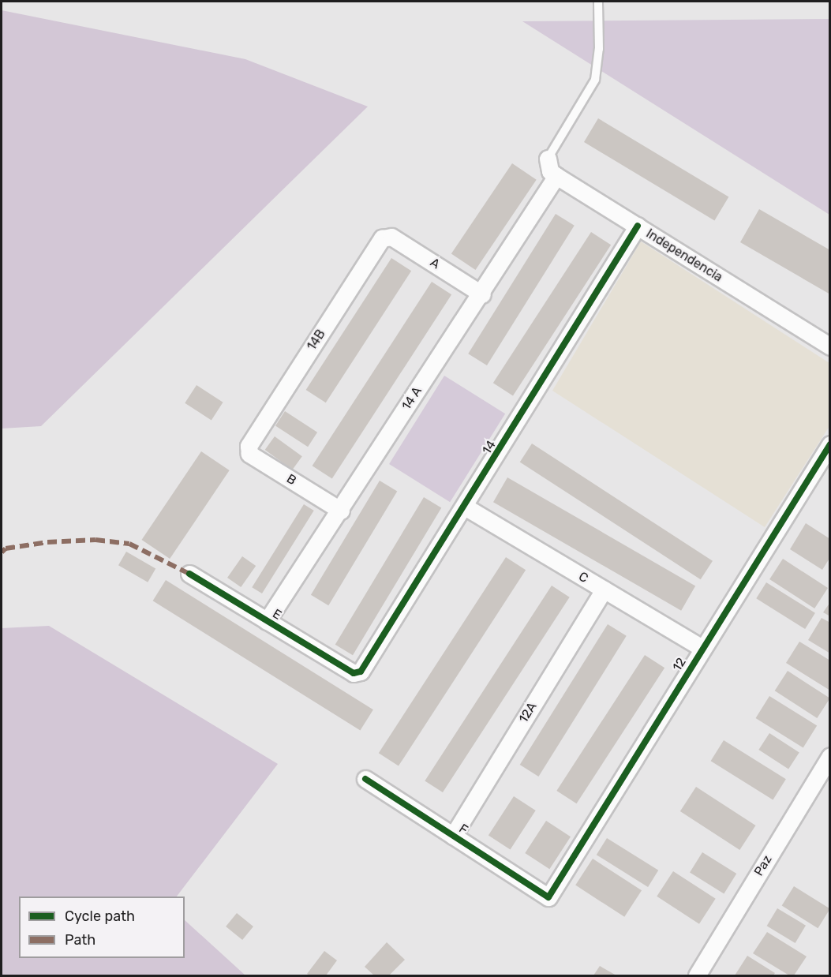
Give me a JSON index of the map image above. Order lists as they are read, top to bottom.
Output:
{
  "streets": {
    "street": [
      "Independencia",
      "A",
      "14B",
      "14 A",
      "14",
      "B",
      "C",
      "E",
      "12",
      "12A",
      "F",
      "Paz"
    ]
  },
  "crossings": [
    ["Independencia", "14 A"],
    ["Independencia", "14"],
    ["A", "14B"],
    ["A", "14 A"],
    ["14B", "B"],
    ["14 A", "B"],
    ["14 A", "E"],
    ["14", "C"],
    ["14", "E"],
    ["C", "12"],
    ["C", "12A"],
    ["12", "F"],
    ["12A", "F"]
  ],
  "legend": ["Cycle path", "Path"]
}
